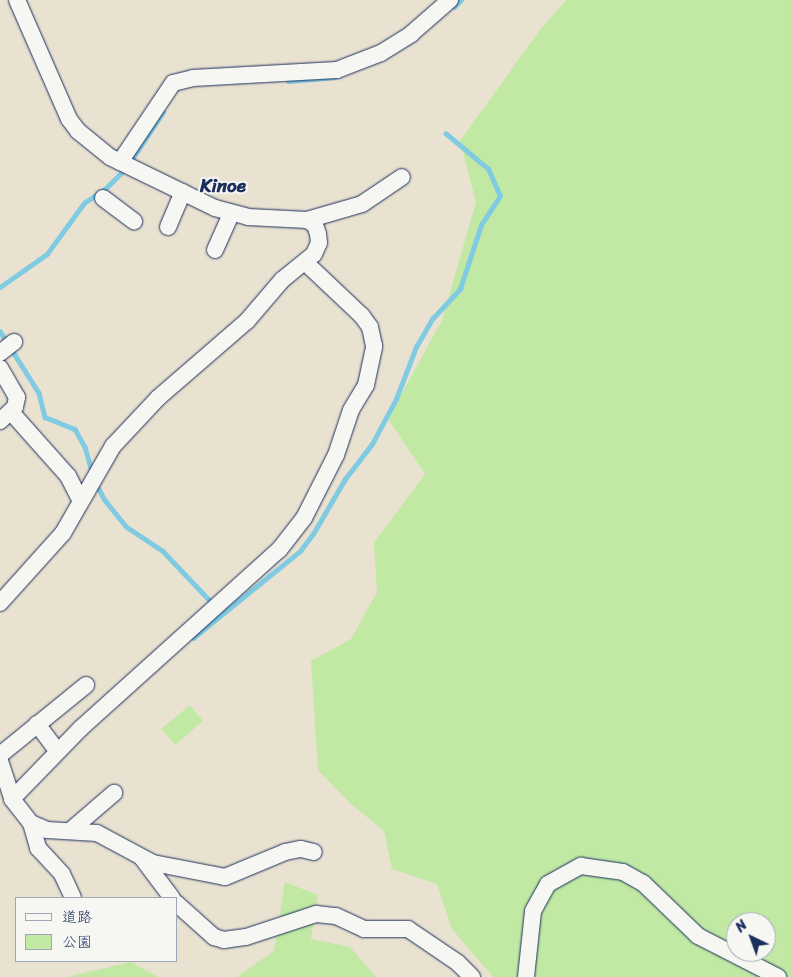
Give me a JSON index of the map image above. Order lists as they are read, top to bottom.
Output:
{
  "districts": ["Kinoe"],
  "legend": ["道路", "公園"],
  "north": "top left"
}
